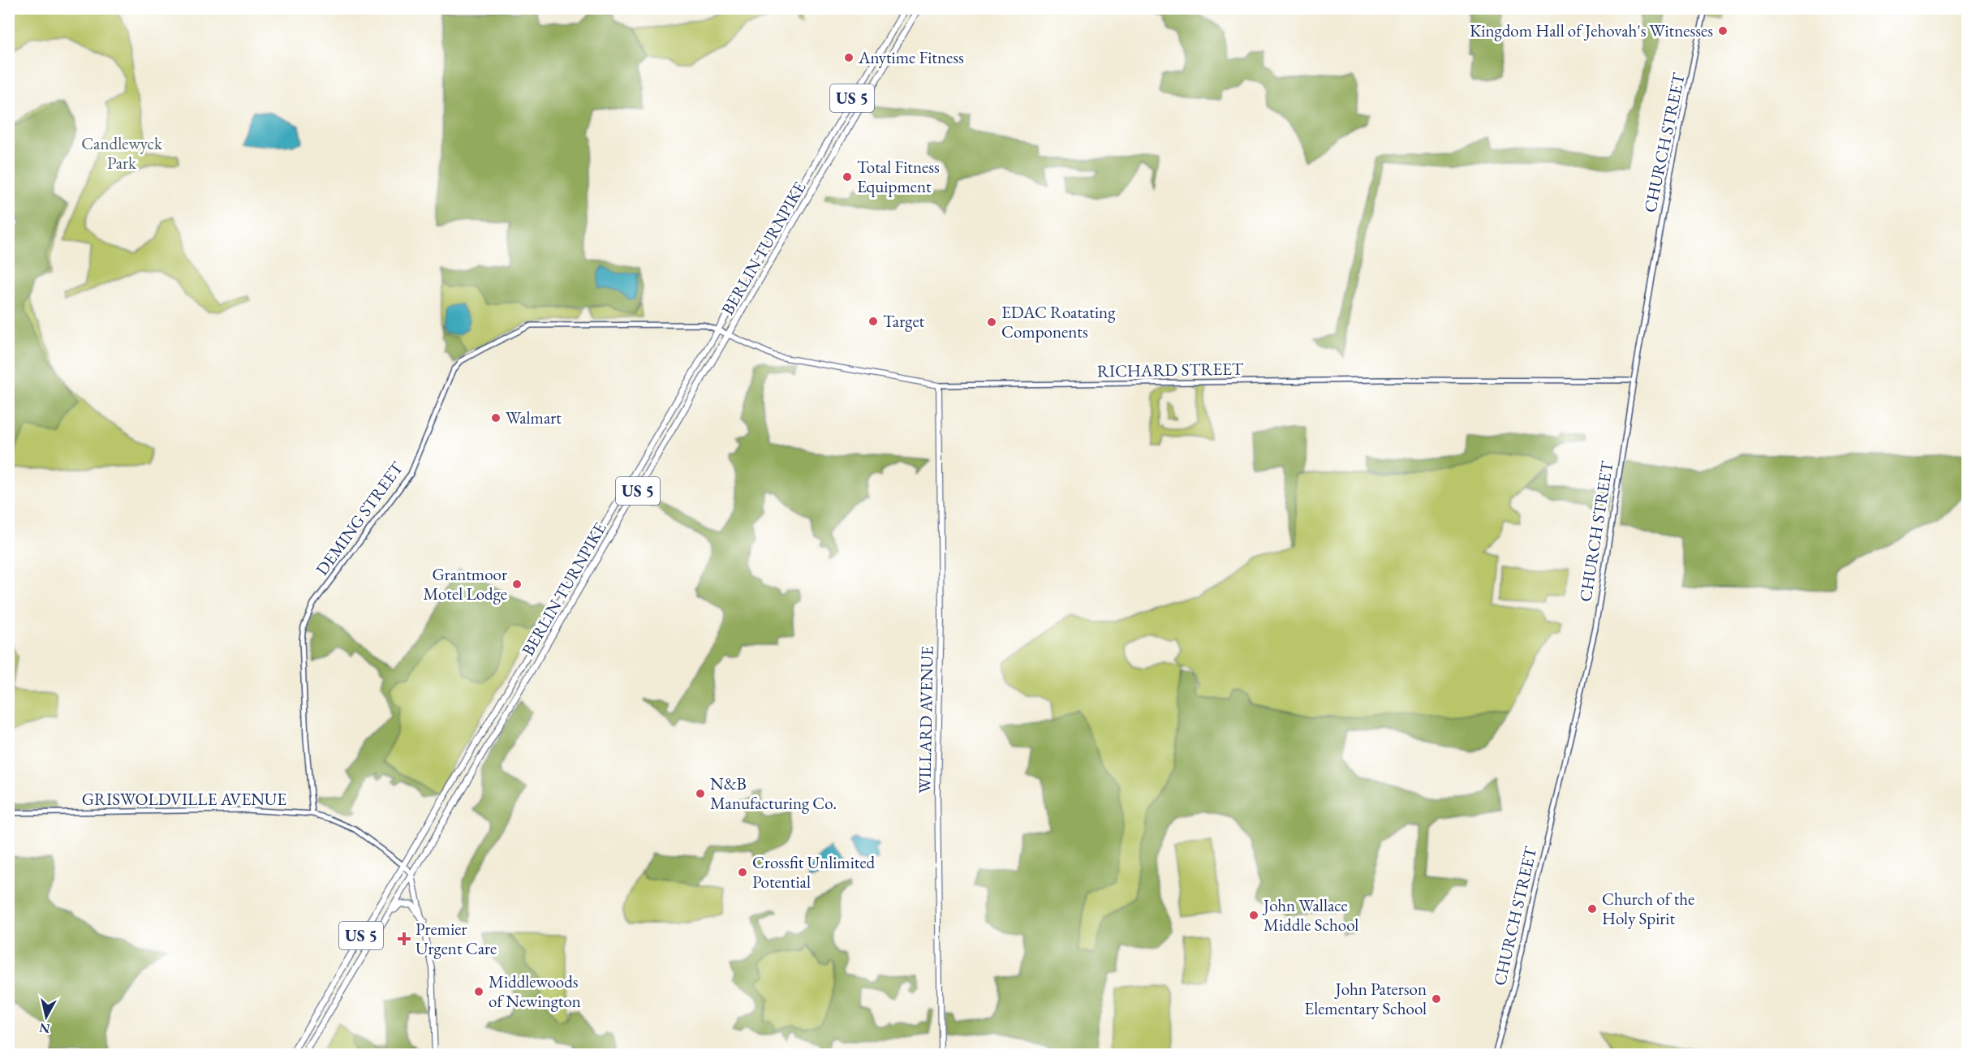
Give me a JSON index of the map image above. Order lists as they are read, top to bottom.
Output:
{
  "streets": {
    "highway": ["US 5", "BERLIN TURNPIKE"],
    "main road": ["RICHARD STREET", "WILLARD AVENUE"],
    "street": ["CHURCH STREET", "DEMING STREET", "GRISWOLDVILLE AVENUE"]
  },
  "crossings": [
    ["CHURCH STREET", "RICHARD STREET"],
    ["BERLIN TURNPIKE", "RICHARD STREET"],
    ["BERLIN TURNPIKE", "DEMING STREET"],
    ["BERLIN TURNPIKE", "GRISWOLDVILLE AVENUE"],
    ["RICHARD STREET", "DEMING STREET"],
    ["RICHARD STREET", "WILLARD AVENUE"],
    ["DEMING STREET", "GRISWOLDVILLE AVENUE"]
  ],
  "parks": ["Candlewyck Park"],
  "places": {
    "other": [
      "Kingdom Hall of Jehovah's Witnesses",
      "Anytime Fitness",
      "Total Fitness Equipment",
      "Target",
      "EDAC Roatating Components",
      "Walmart",
      "Grantmoor Motel Lodge",
      "N&B Manufacturing Co.",
      "Crossfit Unlimited Potential",
      "Church of the Holy Spirit",
      "John Wallace Middle School",
      "Middlewoods of Newington",
      "John Paterson Elementary School"
    ],
    "health": ["Premier Urgent Care"]
  },
  "north": "bottom"
}
